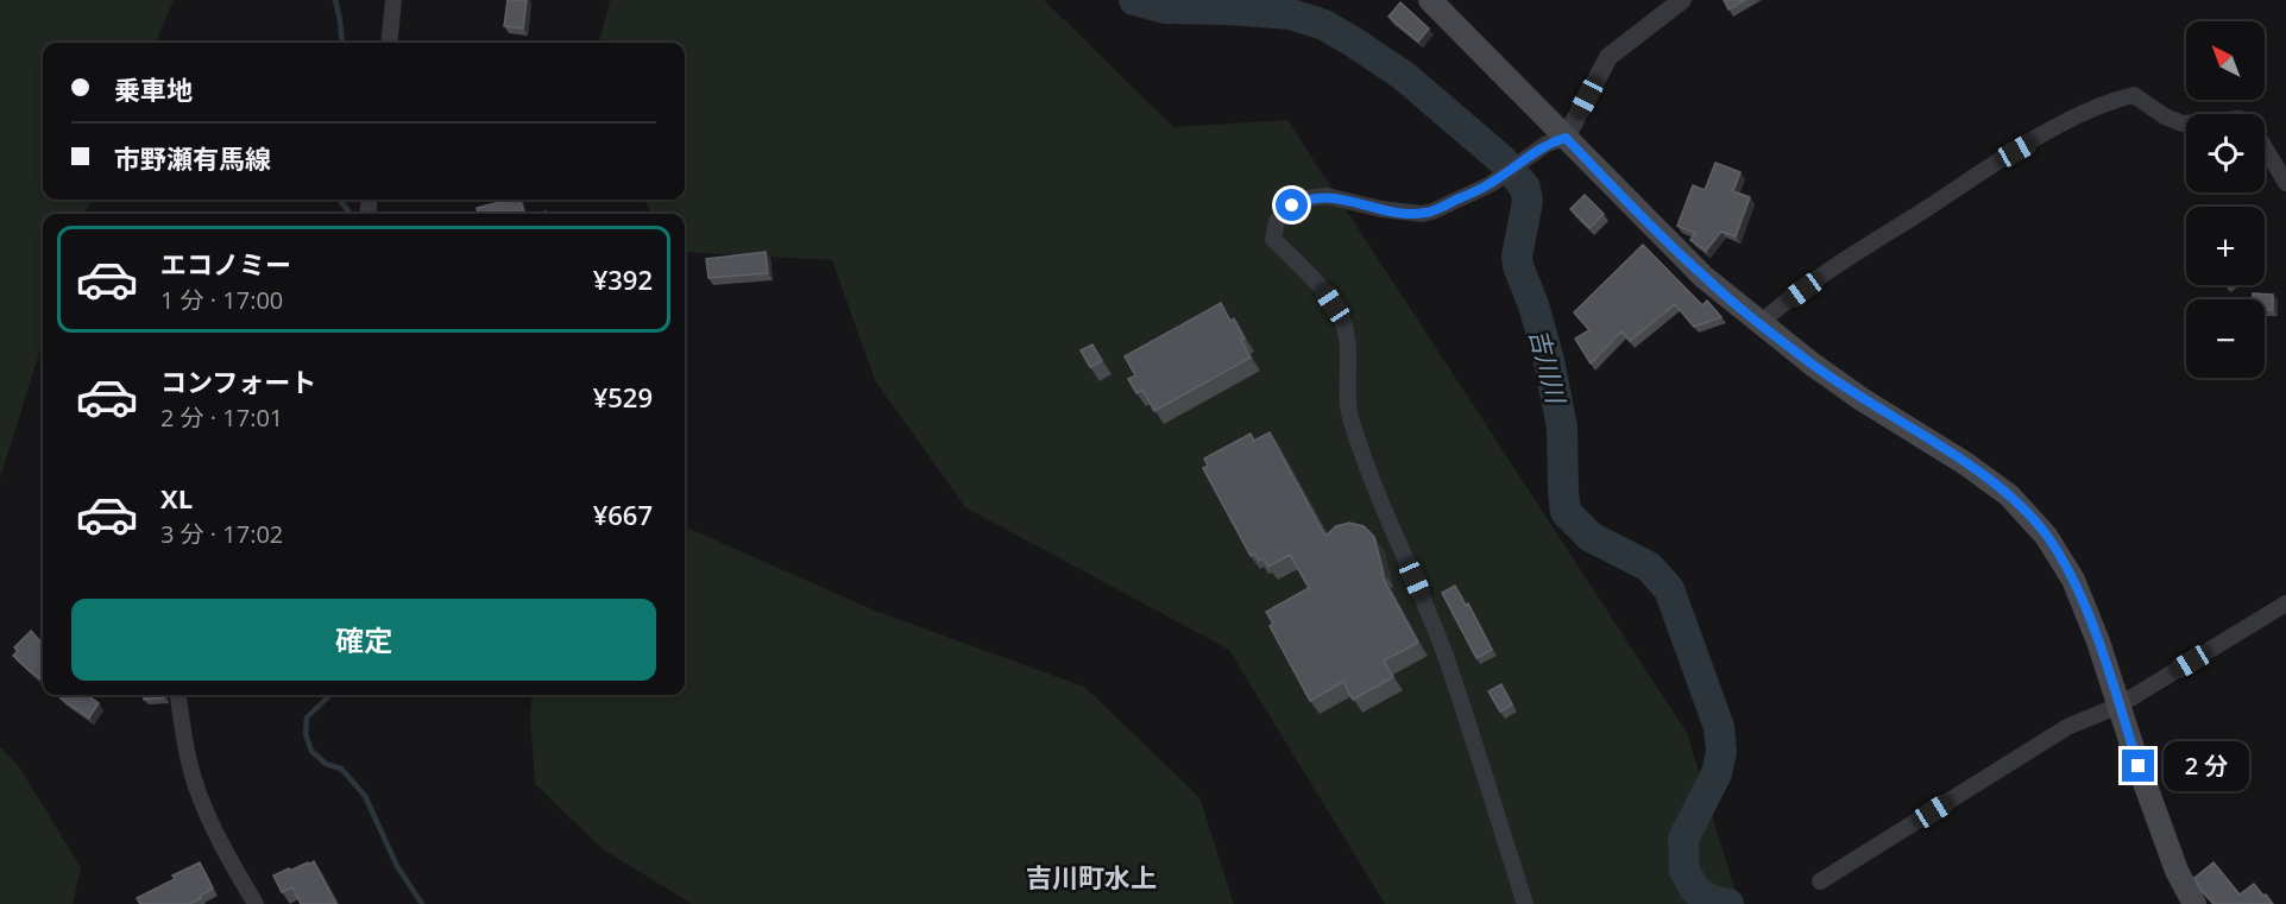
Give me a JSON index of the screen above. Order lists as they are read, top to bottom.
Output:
{
  "districts": ["吉川町水上"],
  "water": ["吉川川"],
  "north": "top left",
  "page": {
    "map_buttons": ["+", "−"],
    "banner": ["乗車地", "市野瀬有馬線"],
    "list": [
      {
        "name": "エコノミー",
        "note": "1 分 · 17:00",
        "value": "¥392"
      },
      {
        "name": "コンフォート",
        "note": "2 分 · 17:01",
        "value": "¥529"
      },
      {
        "name": "XL",
        "note": "3 分 · 17:02",
        "value": "¥667"
      }
    ],
    "buttons": "確定",
    "bubble": "2 分"
  }
}
